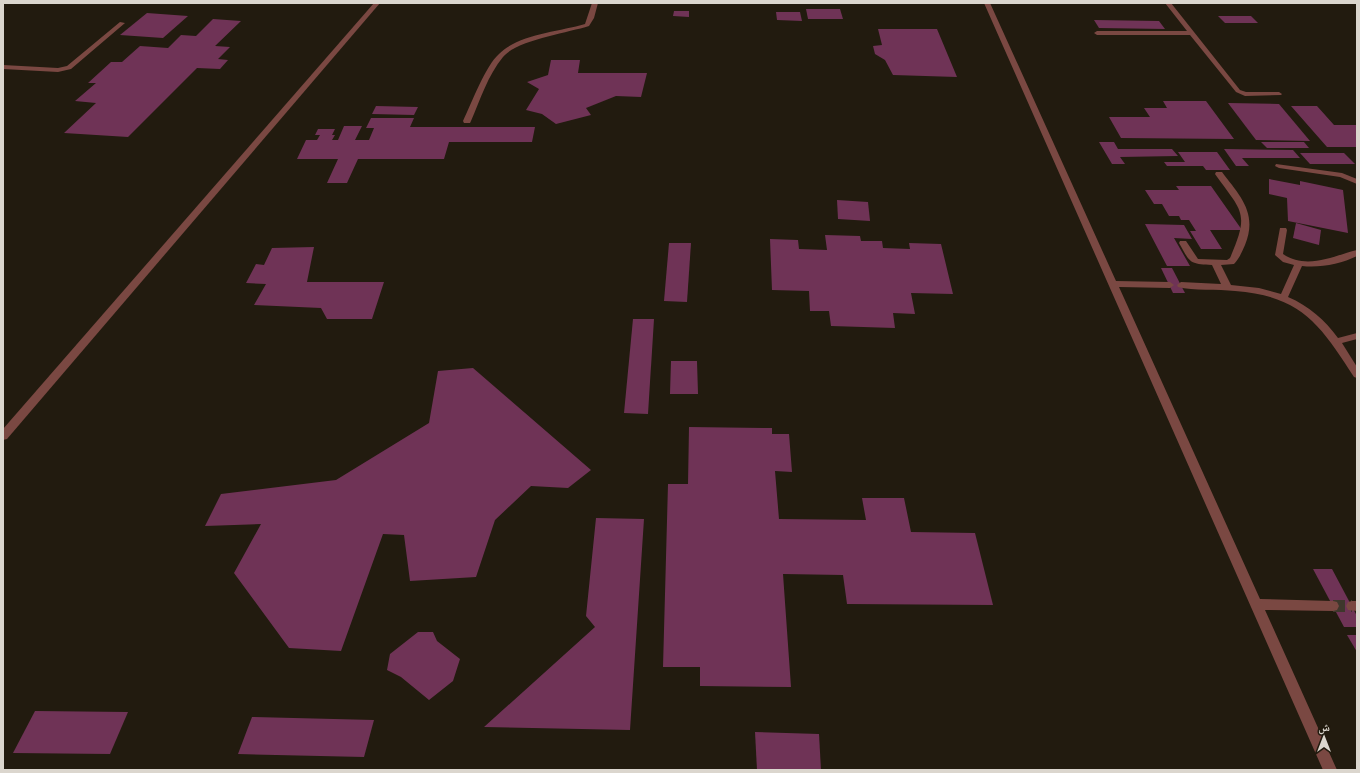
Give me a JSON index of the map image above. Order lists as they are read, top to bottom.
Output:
{
  "north": "top"
}
